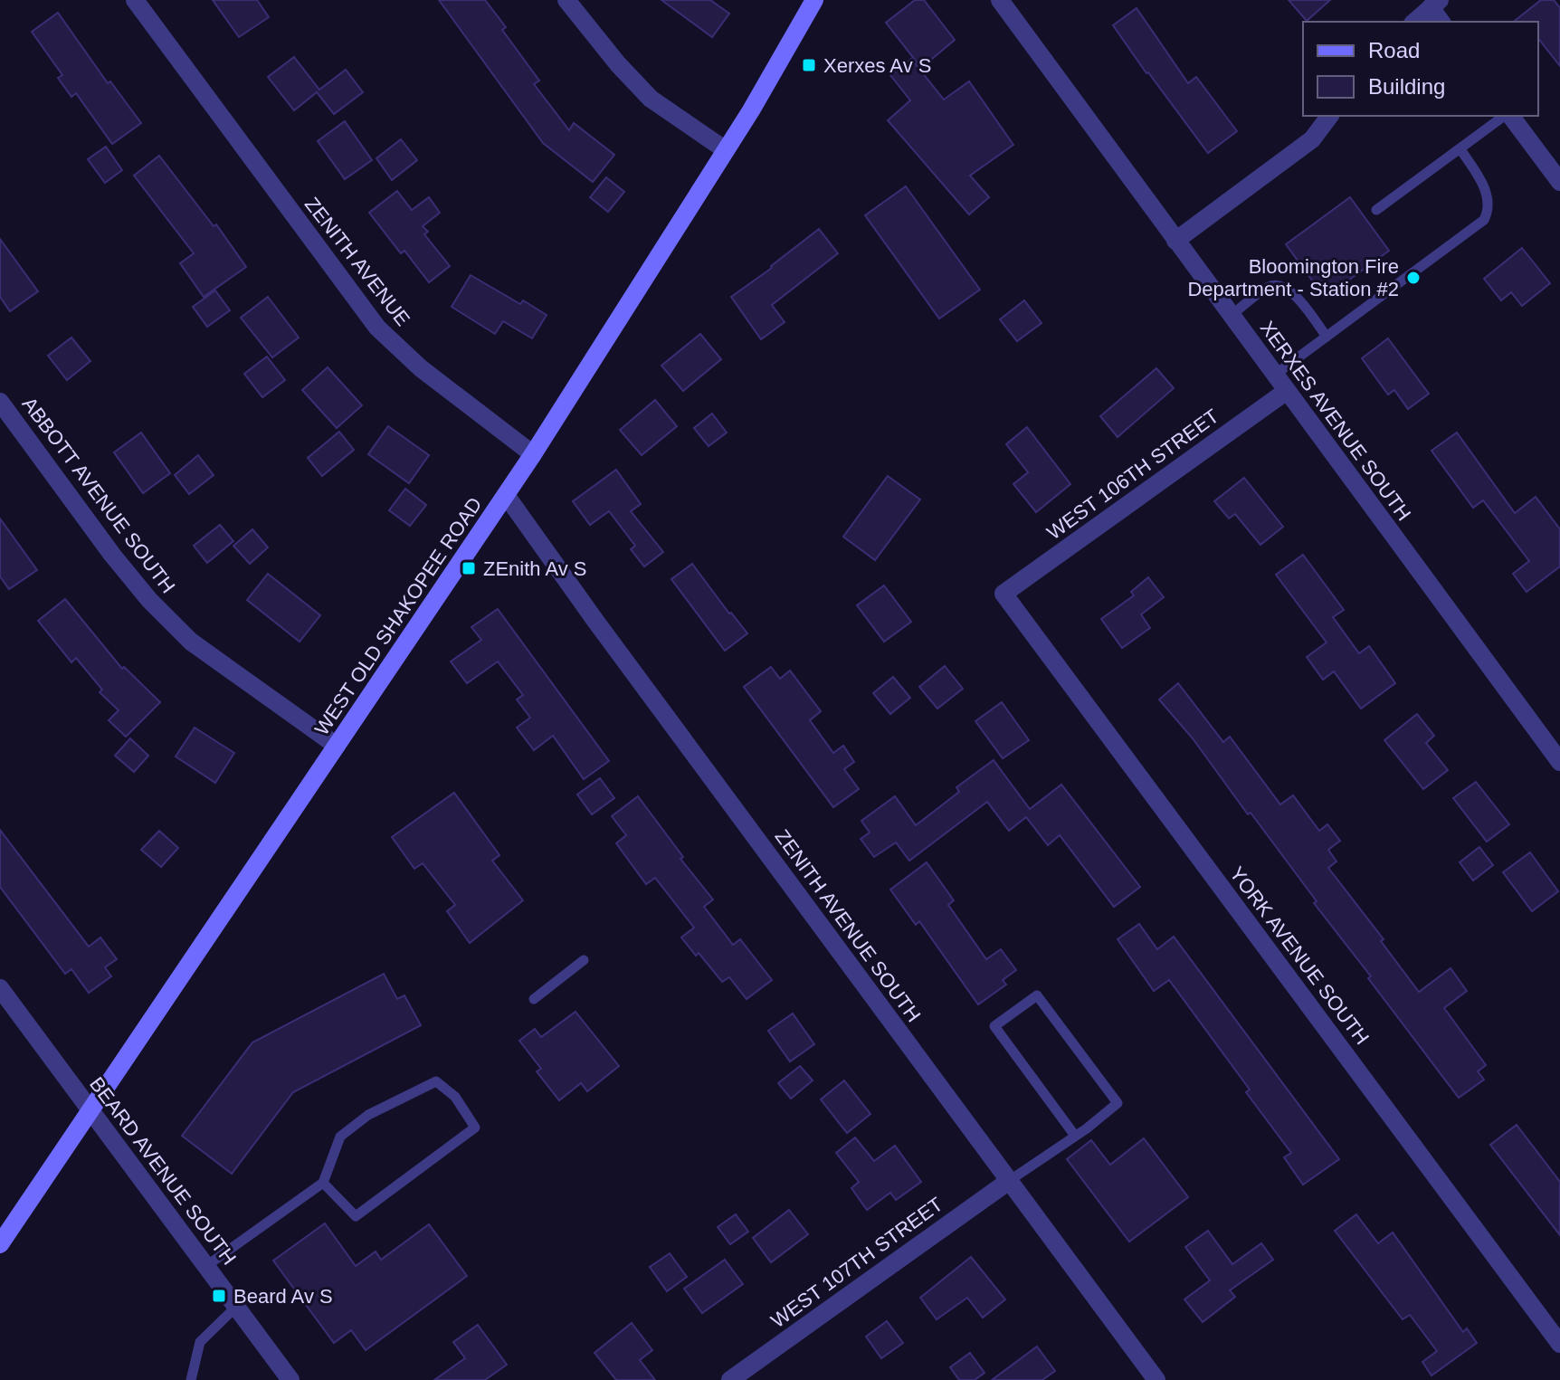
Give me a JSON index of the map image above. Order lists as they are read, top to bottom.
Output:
{
  "streets": {
    "main road": ["WEST OLD SHAKOPEE ROAD"],
    "street": [
      "ZENITH AVENUE",
      "XERXES AVENUE SOUTH",
      "WEST 106TH STREET",
      "ABBOTT AVENUE SOUTH",
      "ZENITH AVENUE SOUTH",
      "YORK AVENUE SOUTH",
      "BEARD AVENUE SOUTH",
      "WEST 107TH STREET"
    ]
  },
  "crossings": [
    ["ZENITH AVENUE", "WEST OLD SHAKOPEE ROAD"],
    ["XERXES AVENUE SOUTH", "WEST 106TH STREET"],
    ["WEST 106TH STREET", "YORK AVENUE SOUTH"],
    ["ABBOTT AVENUE SOUTH", "WEST OLD SHAKOPEE ROAD"],
    ["WEST OLD SHAKOPEE ROAD", "ZENITH AVENUE SOUTH"],
    ["WEST OLD SHAKOPEE ROAD", "BEARD AVENUE SOUTH"],
    ["ZENITH AVENUE SOUTH", "WEST 107TH STREET"]
  ],
  "places": {
    "transit": ["Xerxes Av S", "ZEnith Av S", "Beard Av S"],
    "other": ["Bloomington Fire Department - Station #2"]
  },
  "legend": ["Road", "Building"]
}
